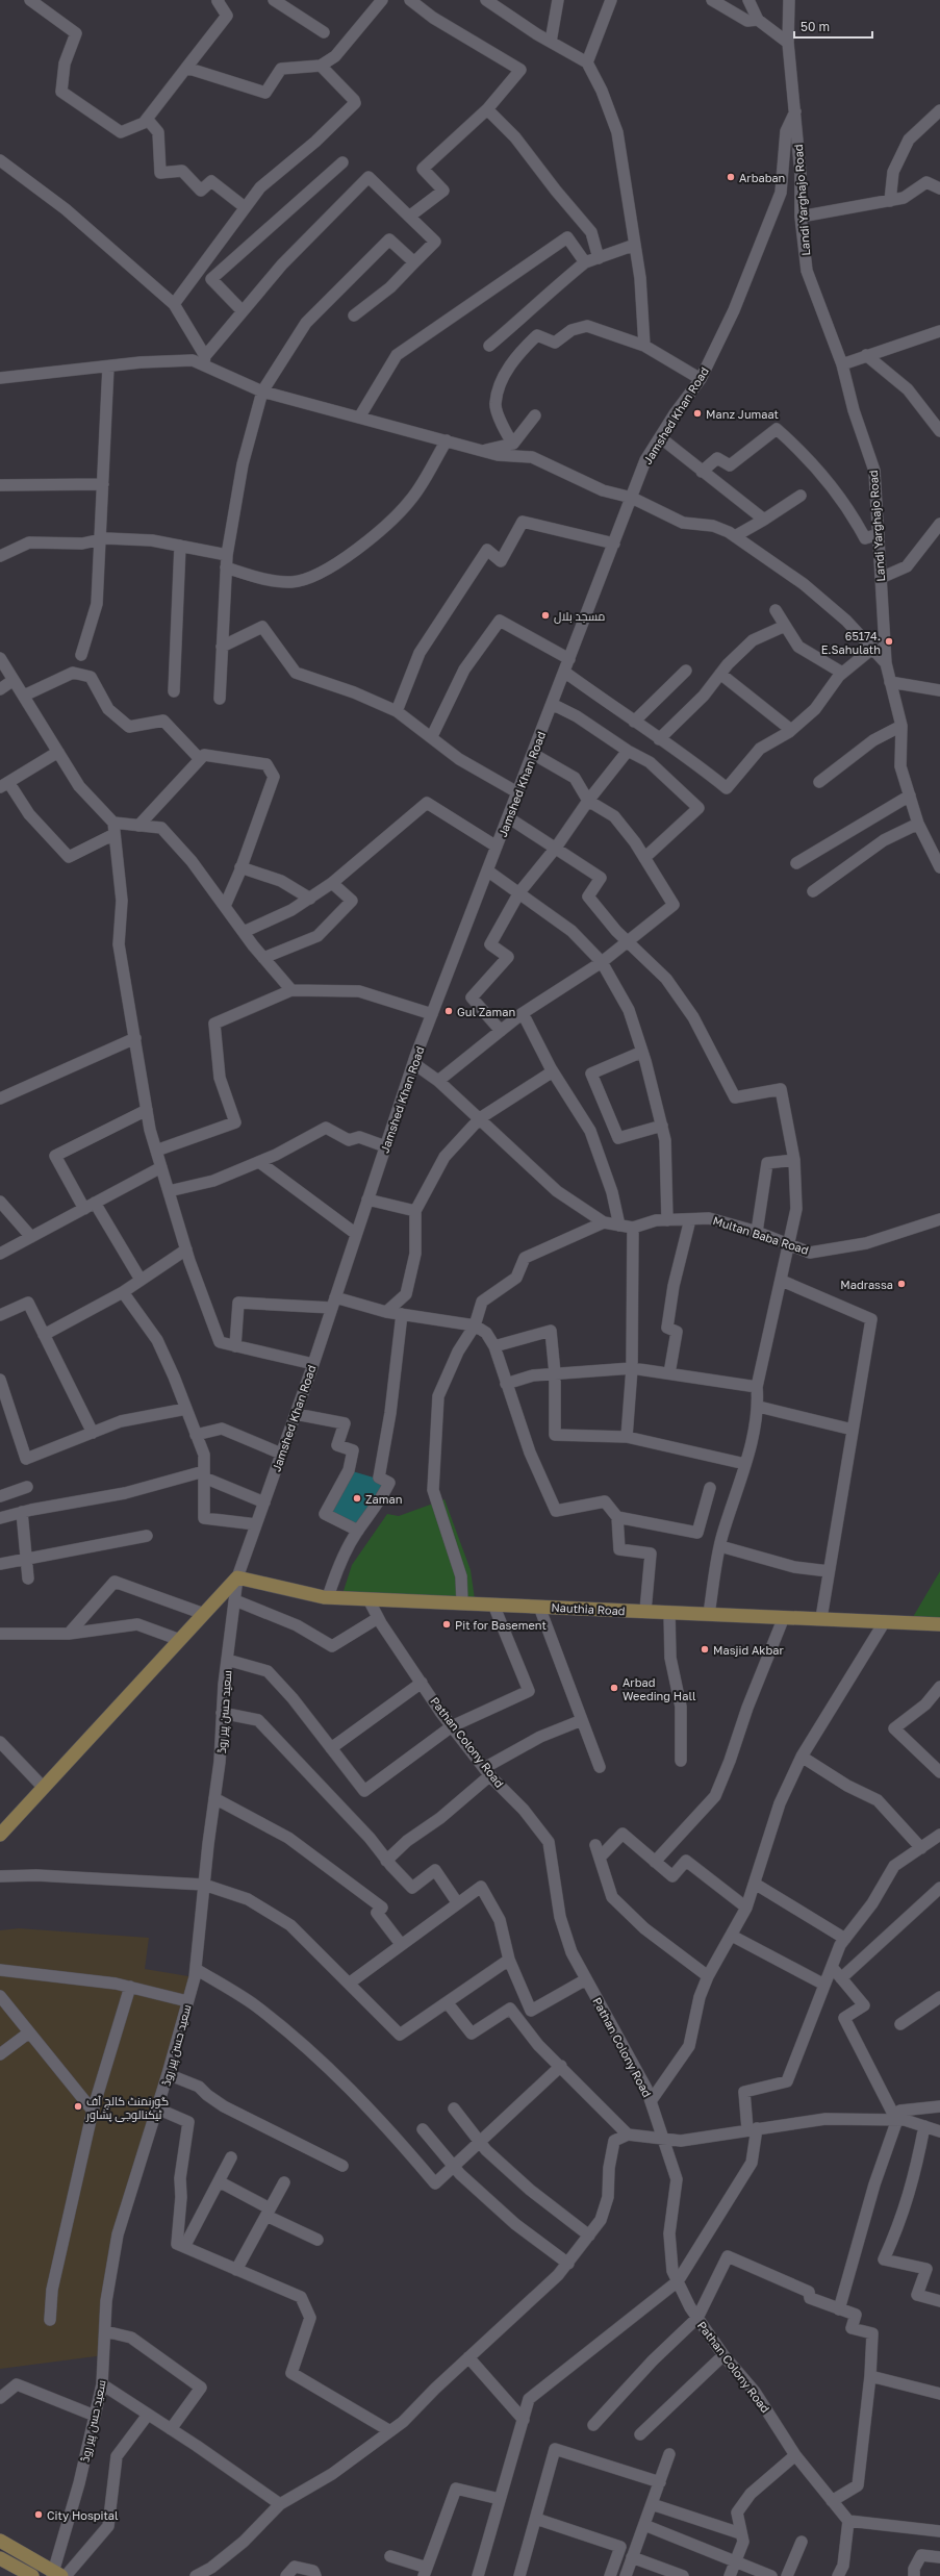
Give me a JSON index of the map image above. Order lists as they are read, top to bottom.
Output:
{
  "streets": {
    "main road": ["Nauthia Road"],
    "street": [
      "Landi Yarghajo Road",
      "Jamshed Khan Road",
      "Multan Baba Road",
      "سعید حسن پیر روڈ",
      "Pathan Colony Road"
    ]
  },
  "crossings": [
    ["Landi Yarghajo Road", "Jamshed Khan Road"],
    ["Jamshed Khan Road", "Multan Baba Road"],
    ["Jamshed Khan Road", "Nauthia Road"],
    ["Jamshed Khan Road", "سعید حسن پیر روڈ"],
    ["Nauthia Road", "سعید حسن پیر روڈ"],
    ["Nauthia Road", "Pathan Colony Road"]
  ],
  "places": [
    "Arbaban",
    "Manz Jumaat",
    "مسجد بلال",
    "65174. E.Sahulath",
    "Gul Zaman",
    "Madrassa",
    "Zaman",
    "Pit for Basement",
    "Masjid Akbar",
    "Arbad Weeding Hall",
    "گورنمنٹ کالج آف ٹیکنالوجی پشاور",
    "City Hospital"
  ],
  "scale_bar": "50 m"
}
